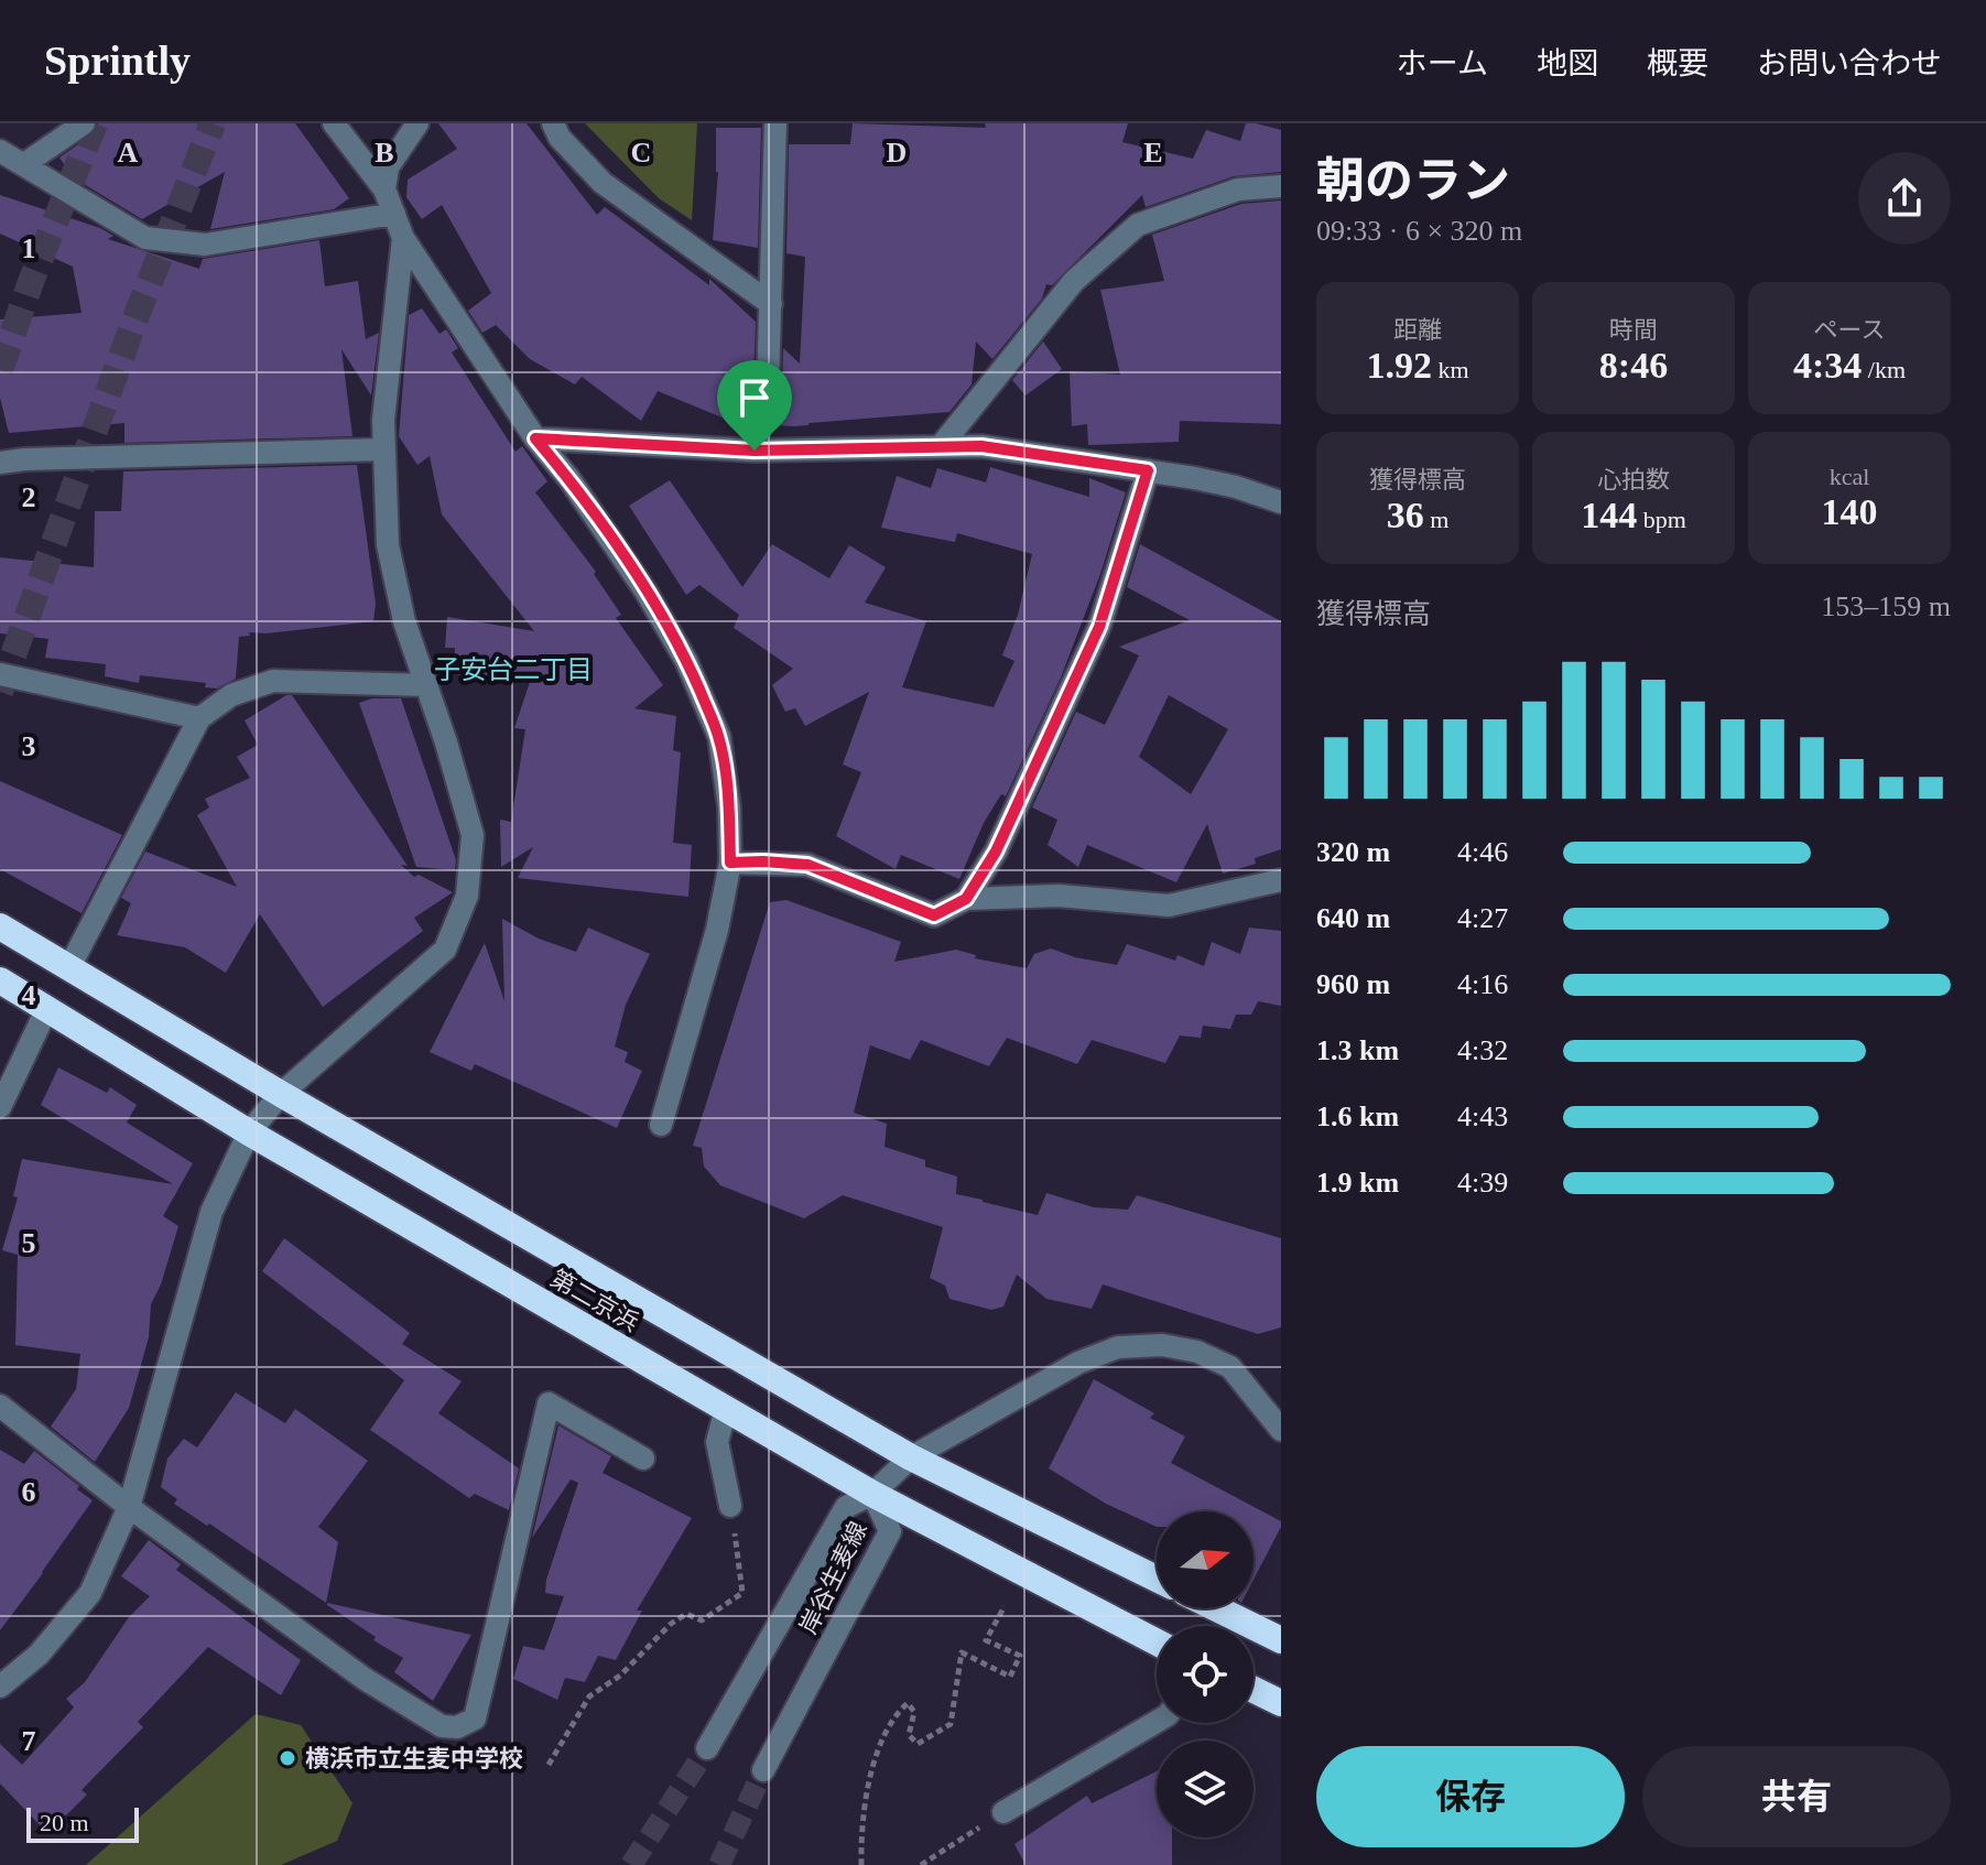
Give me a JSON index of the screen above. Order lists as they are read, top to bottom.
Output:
{
  "streets": {
    "highway": ["第二京浜"],
    "street": ["岸谷生麦線"]
  },
  "crossings": [
    ["第二京浜", "岸谷生麦線"]
  ],
  "districts": ["子安台二丁目"],
  "places": ["横浜市立生麦中学校"],
  "scale_bar": "20 m",
  "north": "right",
  "page": {
    "header": "Sprintly",
    "nav": [
      "ホーム",
      "地図",
      "概要",
      "お問い合わせ"
    ],
    "heading": ["朝のラン", "09:33 · 6 × 320 m"],
    "stats": [
      ["距離", "1.92 km"],
      ["時間", "8:46"],
      ["ペース", "4:34 /km"],
      ["獲得標高", "36 m"],
      ["心拍数", "144 bpm"],
      ["kcal", "140"]
    ],
    "chart": ["獲得標高", "153–159 m"],
    "list": [
      {
        "name": "320 m",
        "note": "4:46"
      },
      {
        "name": "640 m",
        "note": "4:27"
      },
      {
        "name": "960 m",
        "note": "4:16"
      },
      {
        "name": "1.3 km",
        "note": "4:32"
      },
      {
        "name": "1.6 km",
        "note": "4:43"
      },
      {
        "name": "1.9 km",
        "note": "4:39"
      }
    ],
    "buttons": ["保存", "共有"],
    "scale": "20 m"
  },
  "grid": {
    "columns": [
      "A",
      "B",
      "C",
      "D",
      "E"
    ],
    "rows": [
      "1",
      "2",
      "3",
      "4",
      "5",
      "6",
      "7"
    ]
  }
}
